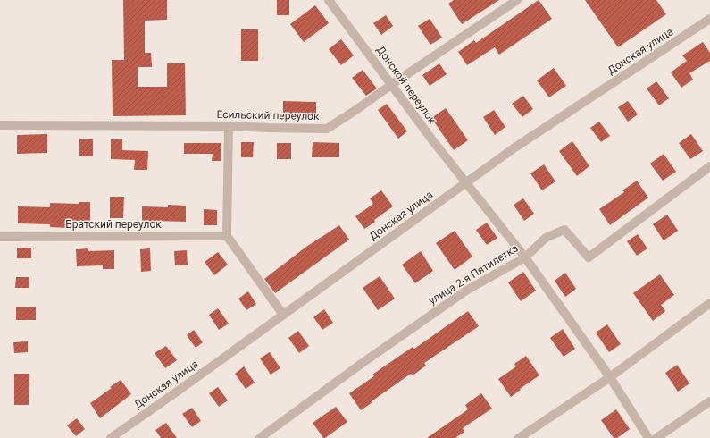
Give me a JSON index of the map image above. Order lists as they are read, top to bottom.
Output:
{
  "streets": {
    "street": [
      "Донская улица",
      "Донской переулок",
      "Есильский переулок",
      "Братский переулок",
      "улица 2-я Пятилетка"
    ]
  },
  "crossings": [
    ["Донская улица", "Донской переулок"],
    ["Донской переулок", "Есильский переулок"],
    ["Донской переулок", "улица 2-я Пятилетка"]
  ]
}
